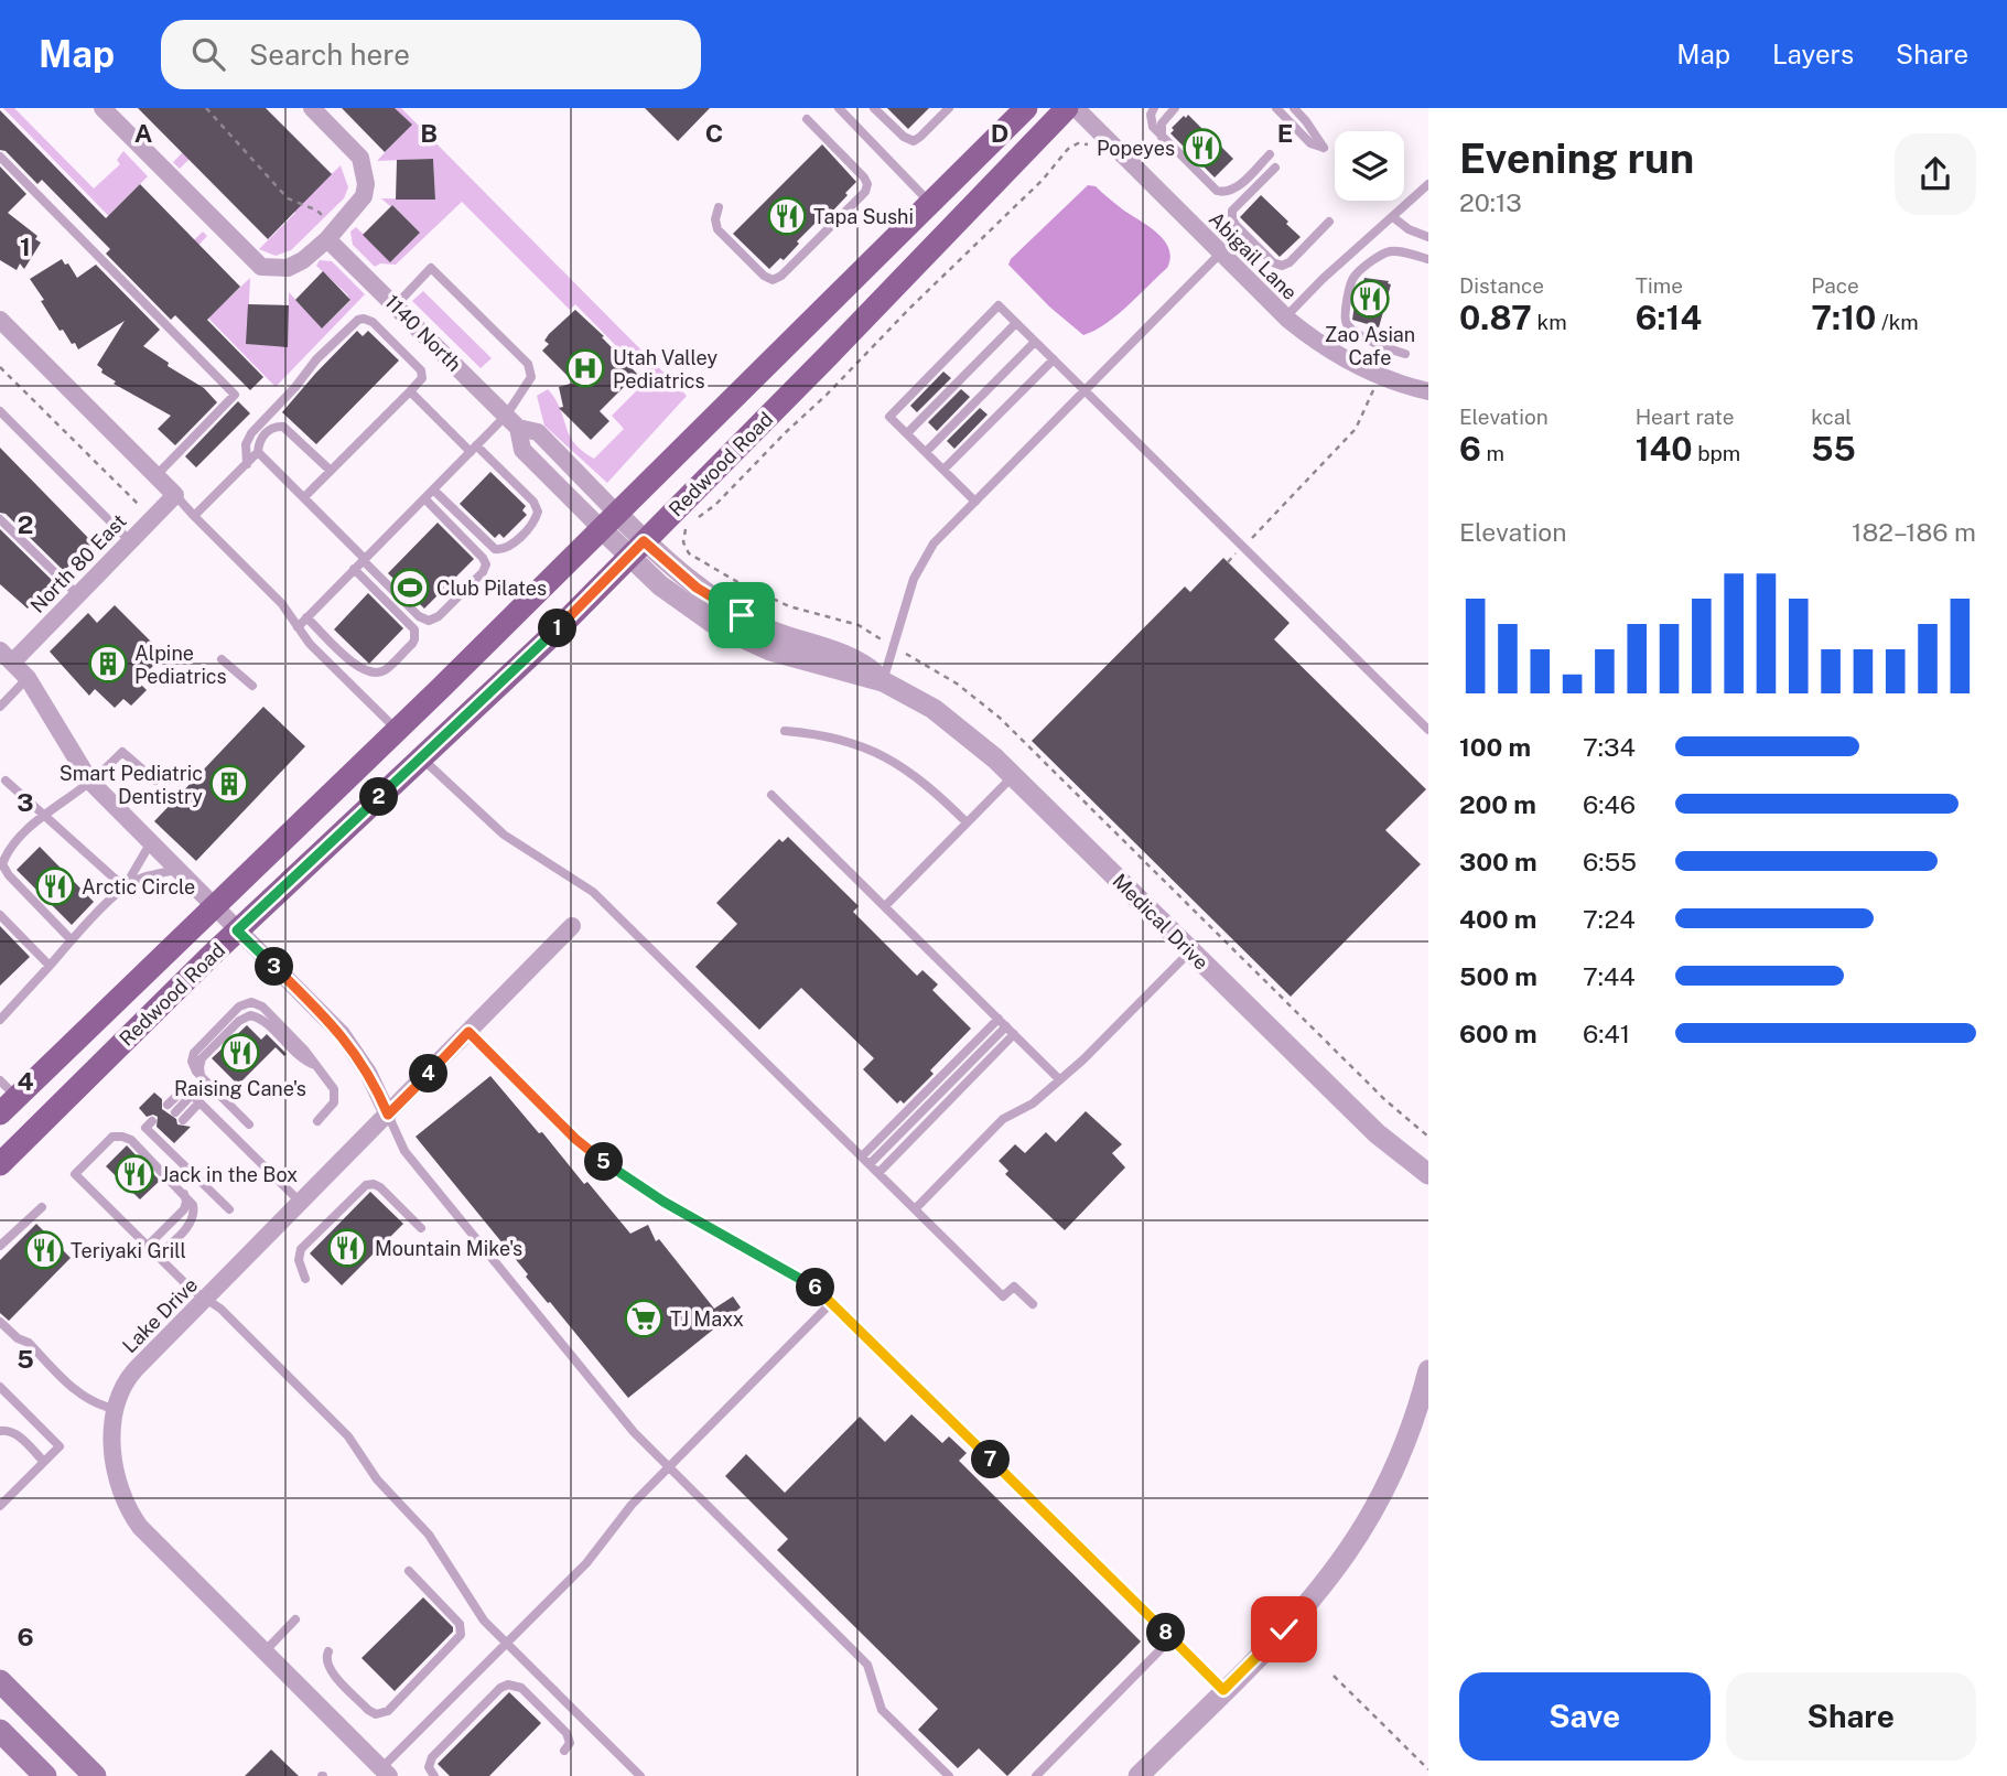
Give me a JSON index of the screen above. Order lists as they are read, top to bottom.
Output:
{
  "streets": {
    "main road": ["Redwood Road"],
    "street": [
      "Abigail Lane",
      "1140 North",
      "North 80 East",
      "Medical Drive",
      "Lake Drive"
    ]
  },
  "crossings": [
    ["1140 North", "Redwood Road"],
    ["1140 North", "Medical Drive"],
    ["Redwood Road", "Medical Drive"]
  ],
  "places": {
    "restaurant": [
      "Popeyes",
      "Tapa Sushi",
      "Zao Asian Cafe",
      "Arctic Circle",
      "Raising Cane's",
      "Jack in the Box",
      "Mountain Mike's",
      "Teriyaki Grill"
    ],
    "hospital": ["Utah Valley Pediatrics"],
    "sports": ["Club Pilates"],
    "building": ["Alpine Pediatrics", "Smart Pediatric Dentistry"],
    "supermarket": ["TJ Maxx"]
  },
  "page": {
    "header": "Map",
    "search": "Search here",
    "nav": ["Map", "Layers", "Share"],
    "heading": ["Evening run", "20:13"],
    "stats": [
      ["Distance", "0.87 km"],
      ["Time", "6:14"],
      ["Pace", "7:10 /km"],
      ["Elevation", "6 m"],
      ["Heart rate", "140 bpm"],
      ["kcal", "55"]
    ],
    "chart": ["Elevation", "182–186 m"],
    "pins": [
      "1",
      "2",
      "3",
      "4",
      "5",
      "6",
      "7",
      "8"
    ],
    "list": [
      {
        "name": "100 m",
        "note": "7:34"
      },
      {
        "name": "200 m",
        "note": "6:46"
      },
      {
        "name": "300 m",
        "note": "6:55"
      },
      {
        "name": "400 m",
        "note": "7:24"
      },
      {
        "name": "500 m",
        "note": "7:44"
      },
      {
        "name": "600 m",
        "note": "6:41"
      }
    ],
    "buttons": ["Save", "Share"]
  },
  "grid": {
    "columns": [
      "A",
      "B",
      "C",
      "D",
      "E"
    ],
    "rows": [
      "1",
      "2",
      "3",
      "4",
      "5",
      "6"
    ]
  }
}
